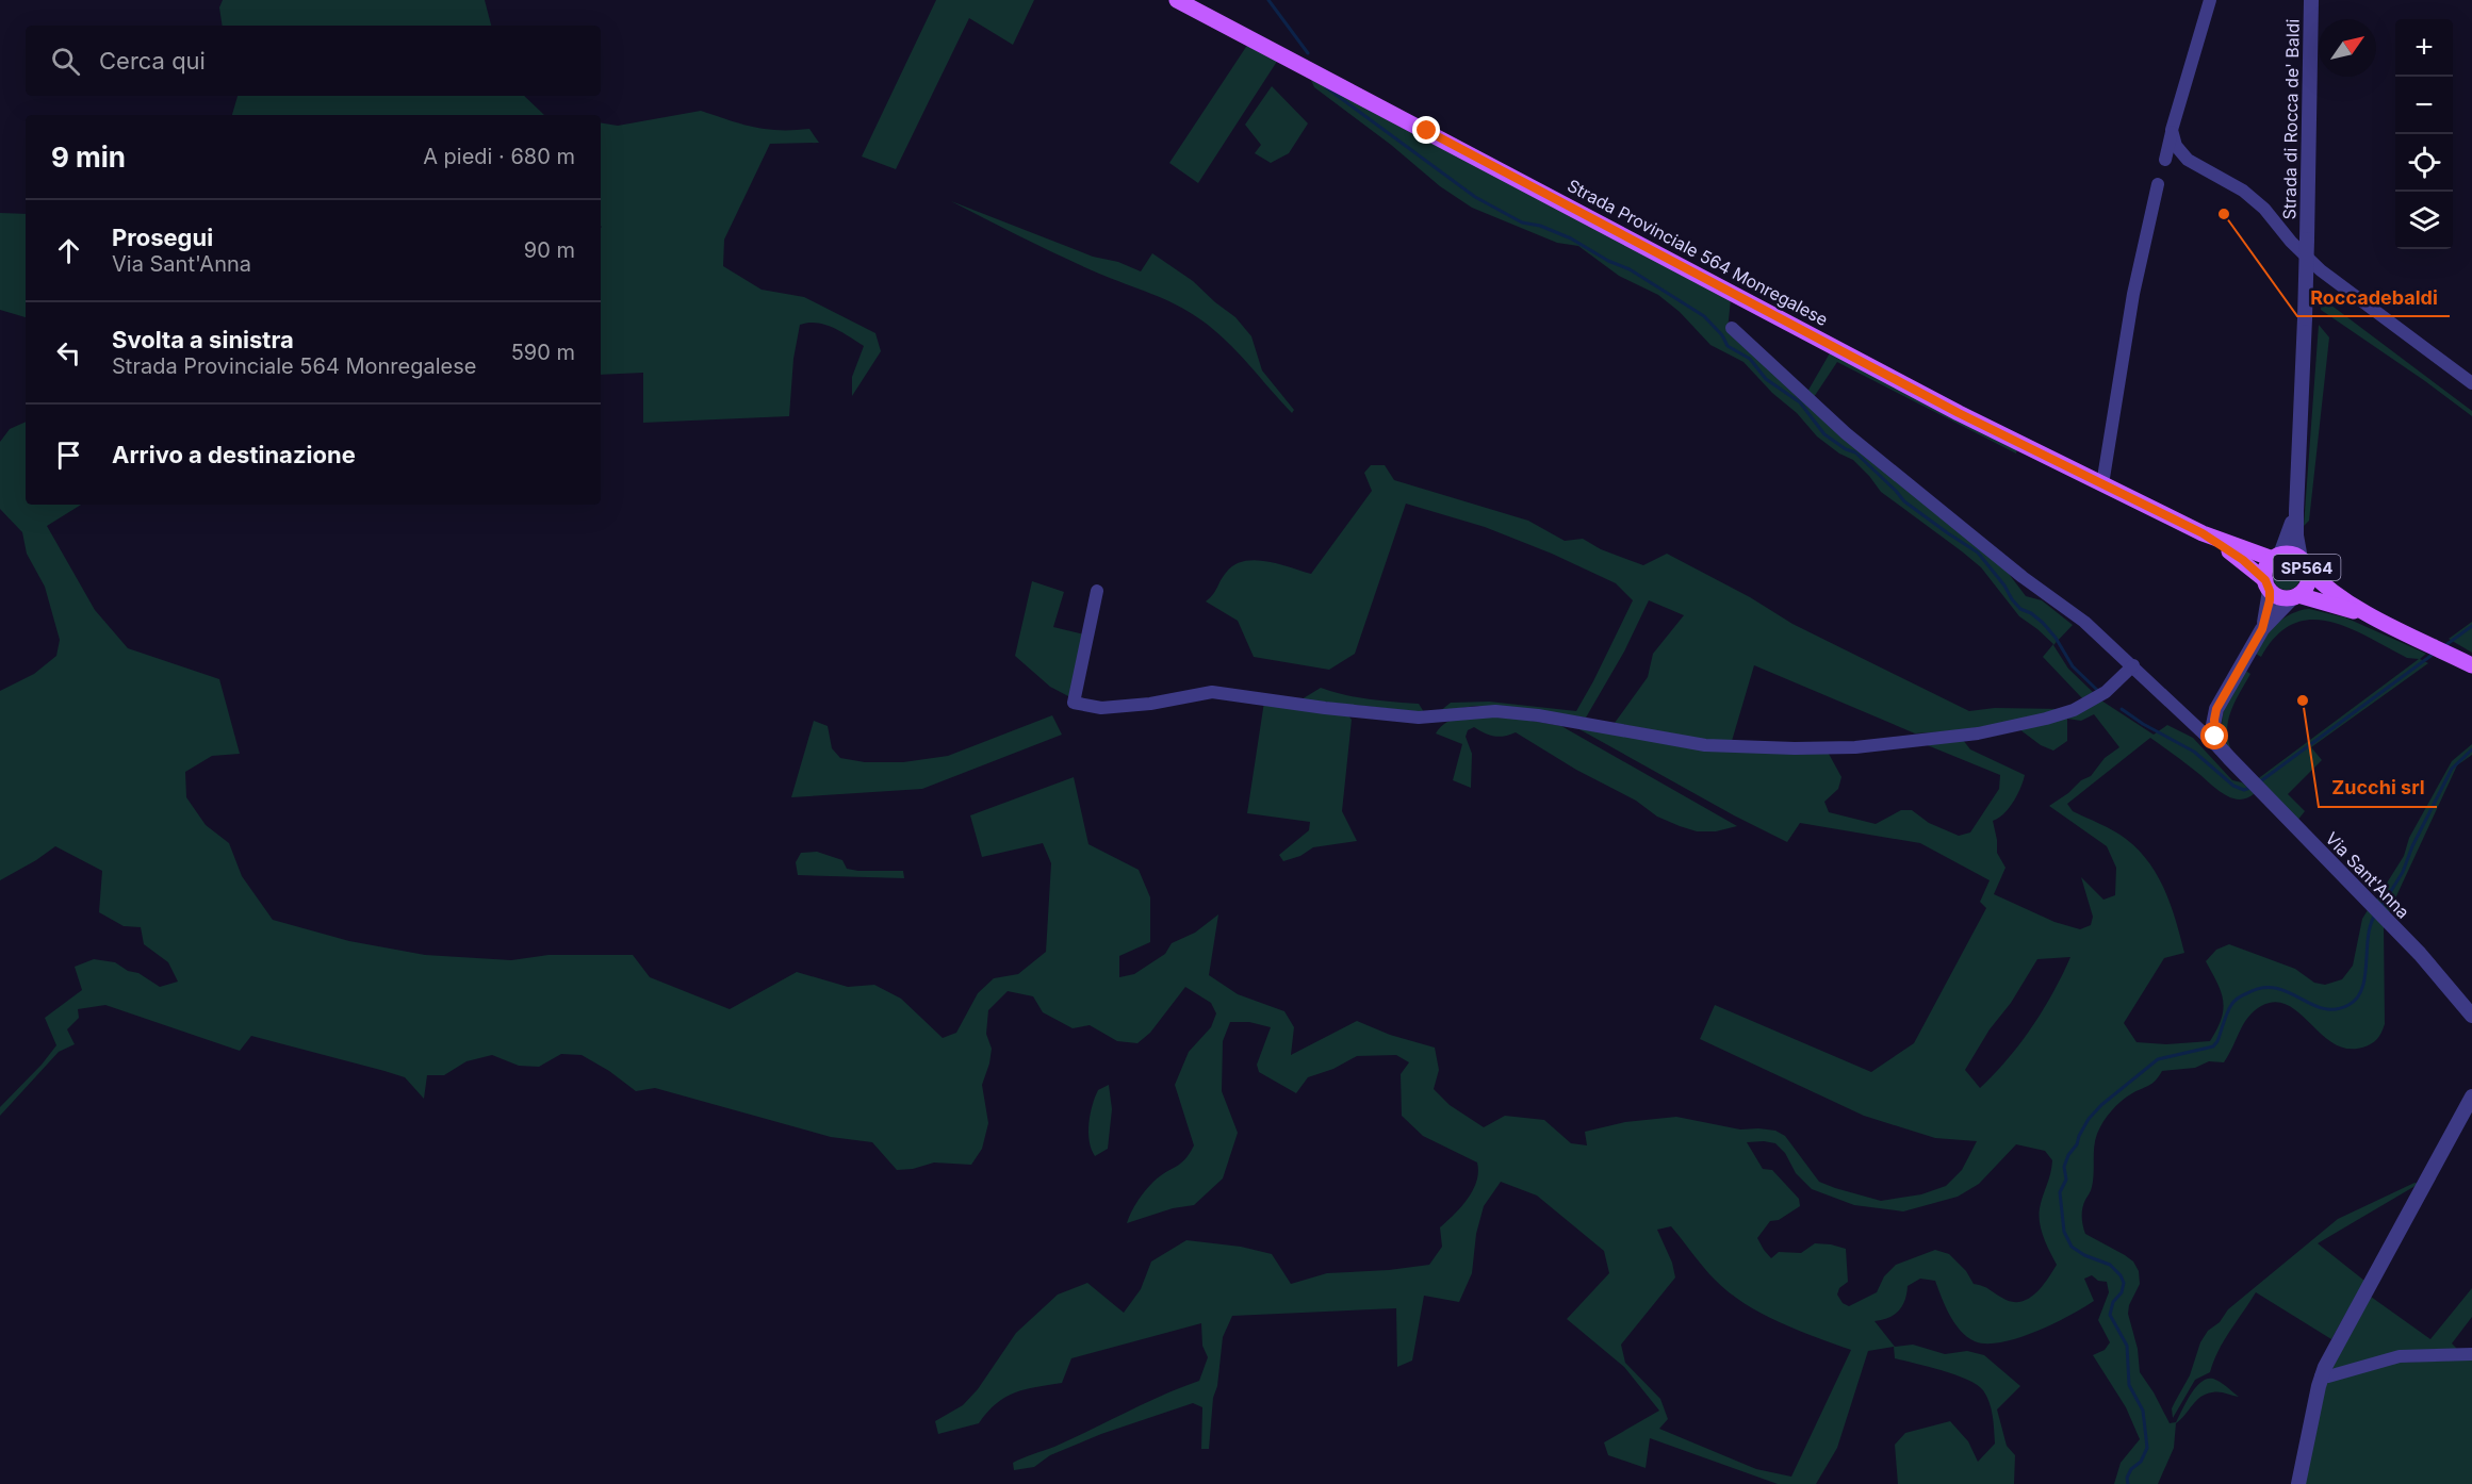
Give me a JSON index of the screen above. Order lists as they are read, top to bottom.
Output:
{
  "streets": {
    "main road": ["Strada Provinciale 564 Monregalese", "SP564"],
    "street": ["Strada di Rocca de' Baldi", "Via Sant'Anna"]
  },
  "crossings": [
    ["Strada Provinciale 564 Monregalese", "SP564"],
    ["Strada Provinciale 564 Monregalese", "Via Sant'Anna"],
    ["SP564", "Via Sant'Anna"]
  ],
  "places": ["Roccadebaldi", "Zucchi srl"],
  "north": "top right",
  "page": {
    "map_buttons": ["+", "−"],
    "search": "Cerca qui",
    "heading": ["9 min", "A piedi · 680 m"],
    "list": [
      ["Prosegui", "Via Sant'Anna", "90 m"],
      ["Svolta a sinistra", "Strada Provinciale 564 Monregalese", "590 m"],
      "Arrivo a destinazione"
    ]
  }
}
